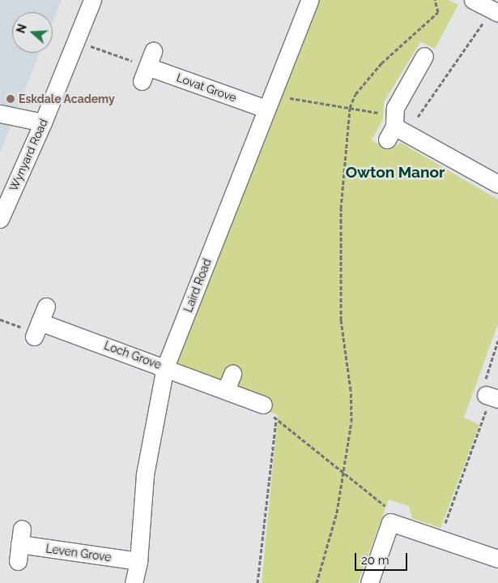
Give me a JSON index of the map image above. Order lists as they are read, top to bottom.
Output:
{
  "streets": {
    "street": [
      "Lovat Grove",
      "Wynyard Road",
      "Laird Road",
      "Loch Grove",
      "Leven Grove"
    ]
  },
  "crossings": [
    ["Lovat Grove", "Laird Road"],
    ["Laird Road", "Loch Grove"],
    ["Laird Road", "Leven Grove"]
  ],
  "districts": ["Owton Manor"],
  "places": ["Eskdale Academy"],
  "scale_bar": "20 m",
  "north": "left"
}
